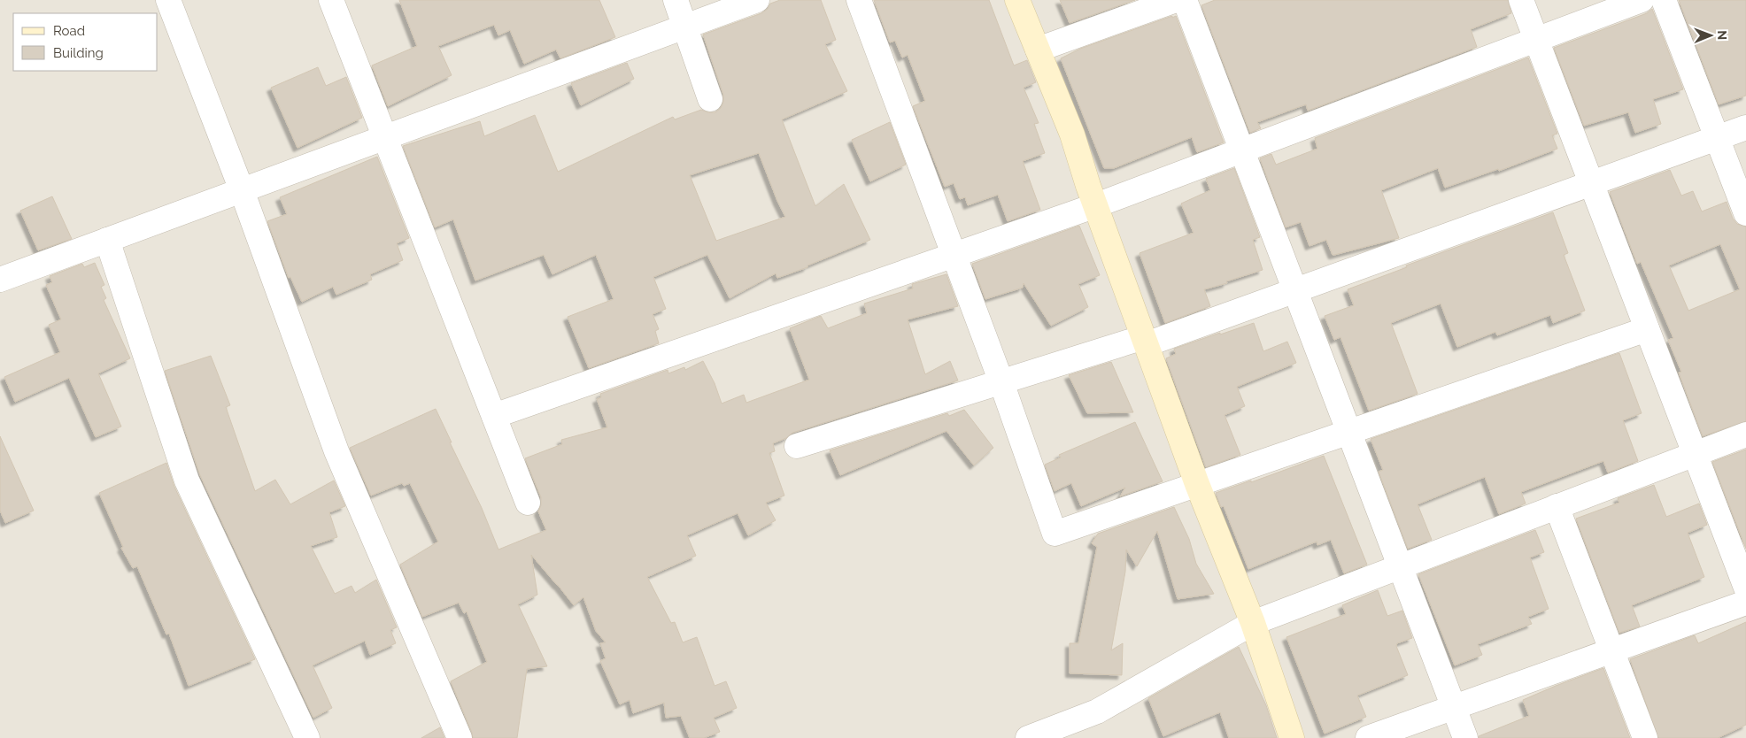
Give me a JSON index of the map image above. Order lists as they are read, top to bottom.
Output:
{
  "legend": ["Road", "Building"],
  "north": "right"
}
